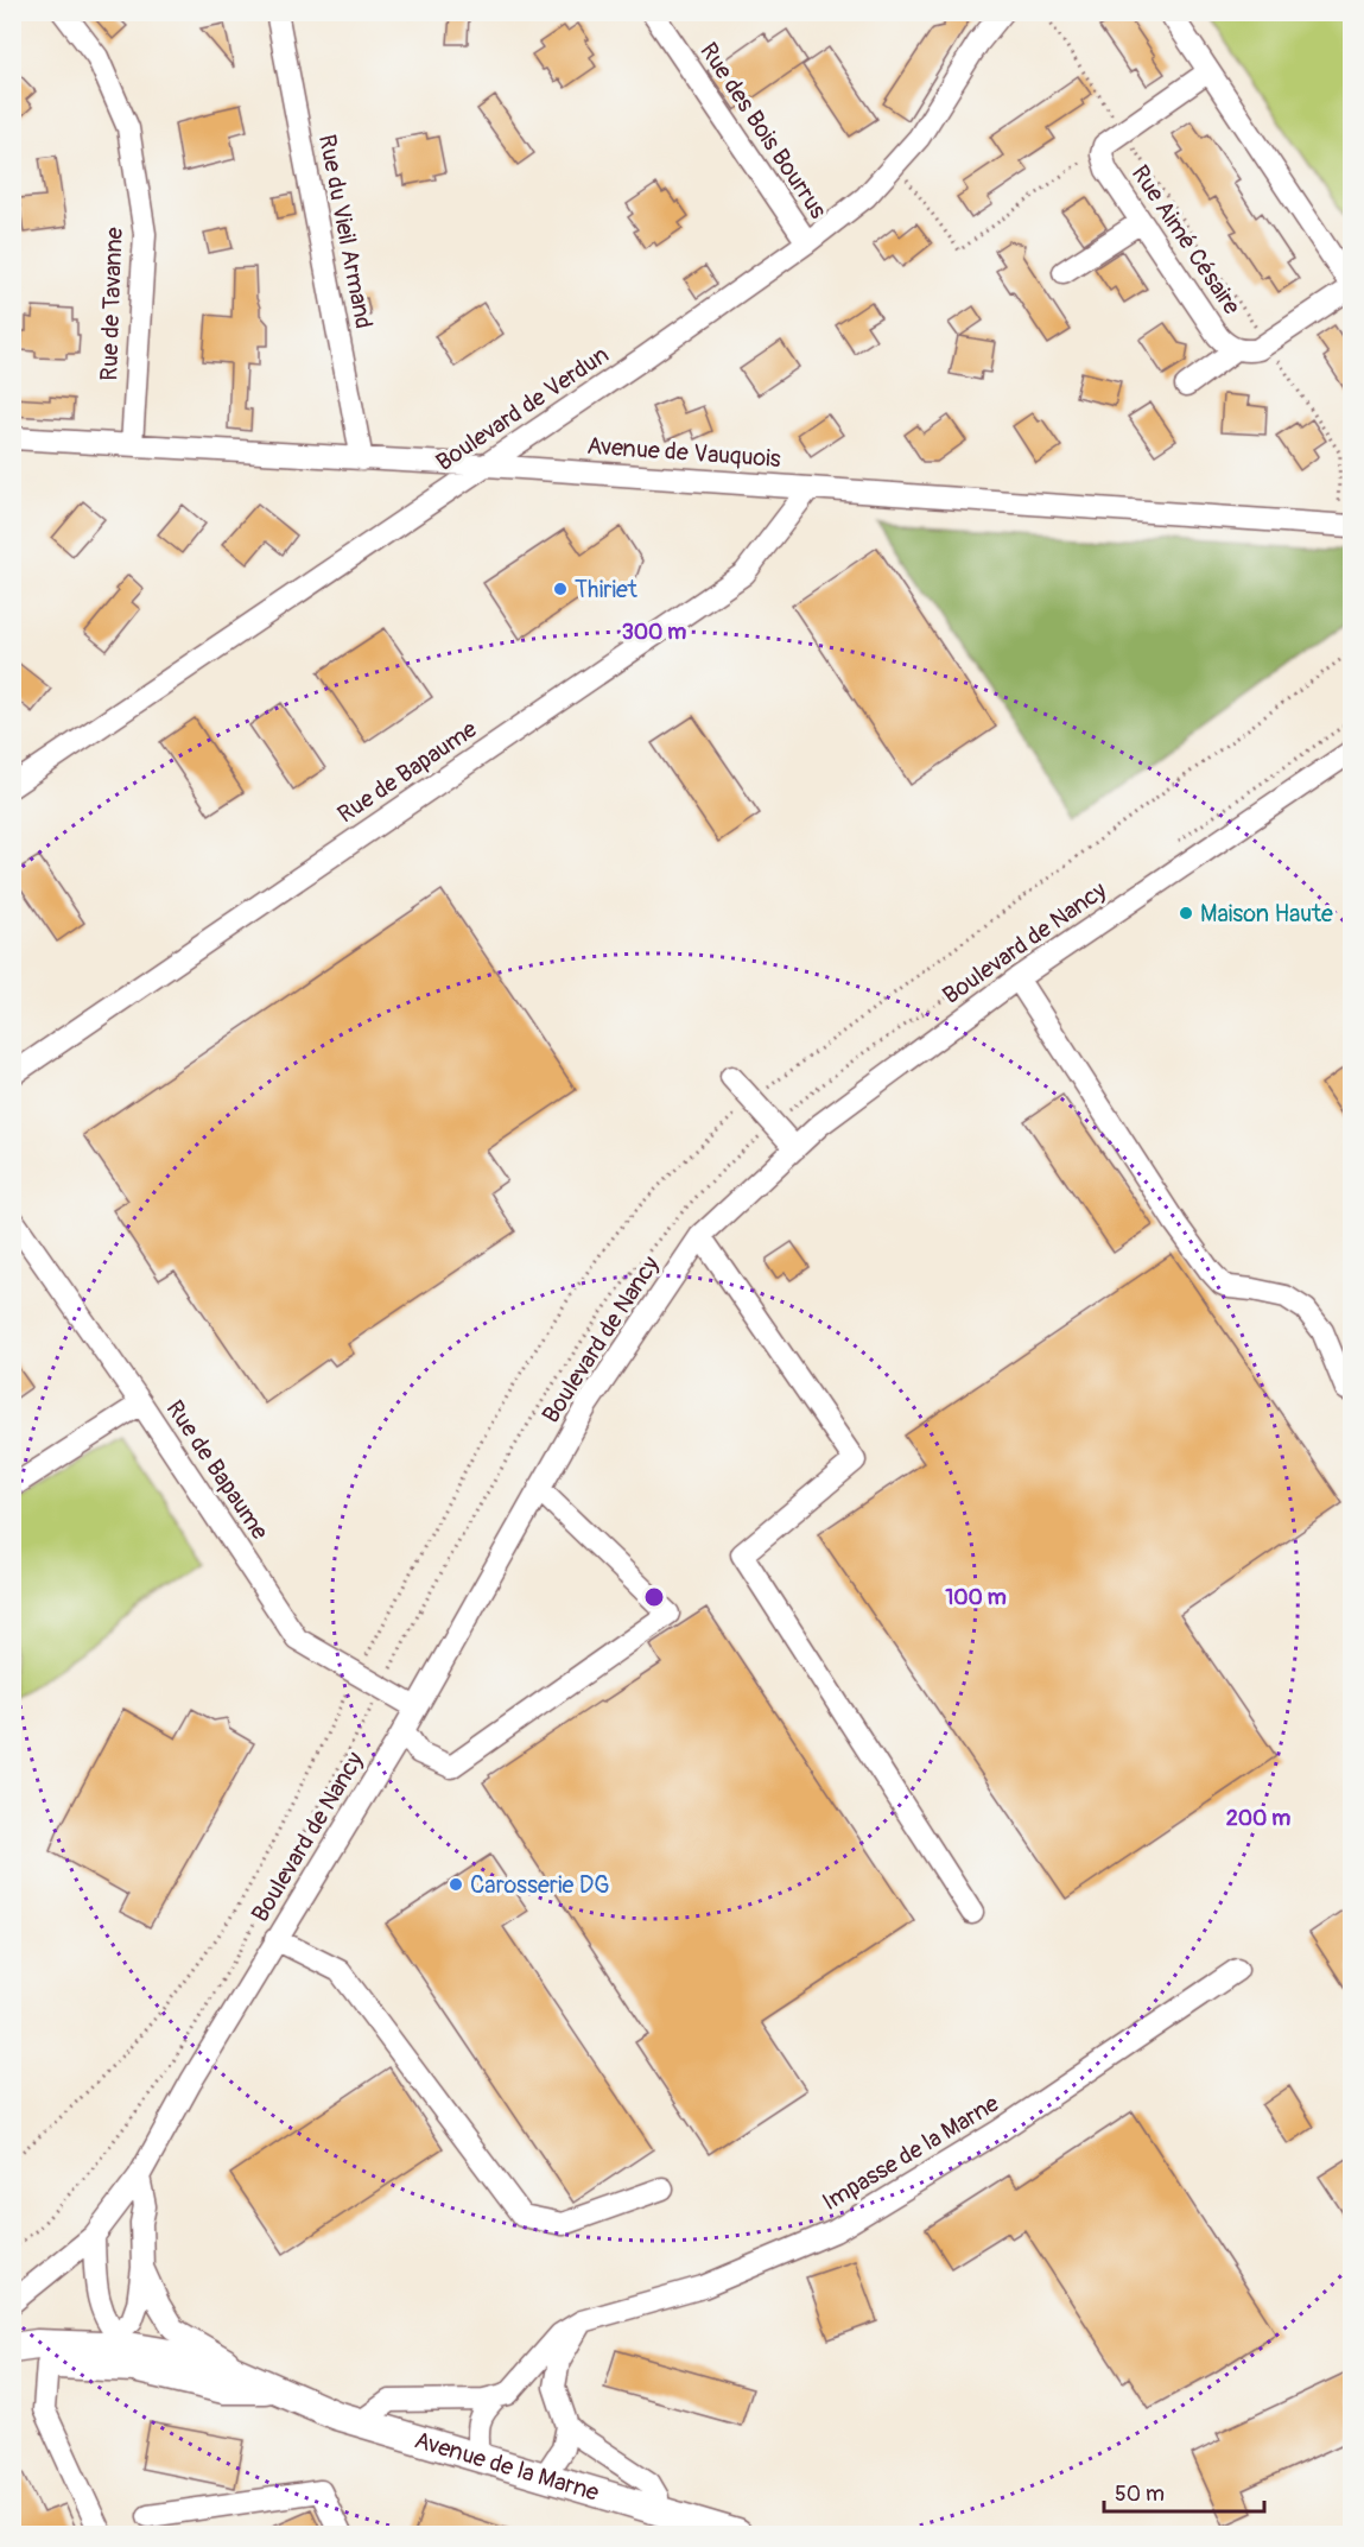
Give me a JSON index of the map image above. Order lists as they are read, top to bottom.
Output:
{
  "streets": {
    "main road": ["Avenue de la Marne"],
    "street": [
      "Rue des Bois Bourrus",
      "Rue du Vieil Armand",
      "Rue Aimé Césaire",
      "Rue de Tavanne",
      "Boulevard de Verdun",
      "Avenue de Vauquois",
      "Rue de Bapaume",
      "Boulevard de Nancy",
      "Impasse de la Marne"
    ]
  },
  "crossings": [
    ["Rue des Bois Bourrus", "Boulevard de Verdun"],
    ["Rue du Vieil Armand", "Avenue de Vauquois"],
    ["Rue de Tavanne", "Avenue de Vauquois"],
    ["Boulevard de Verdun", "Avenue de Vauquois"],
    ["Avenue de Vauquois", "Rue de Bapaume"],
    ["Rue de Bapaume", "Boulevard de Nancy"],
    ["Impasse de la Marne", "Avenue de la Marne"]
  ],
  "places": ["Thiriet", "Maison Haute", "Carosserie DG"],
  "scale_bar": "50 m",
  "rings": ["300 m", "100 m", "200 m"]
}
